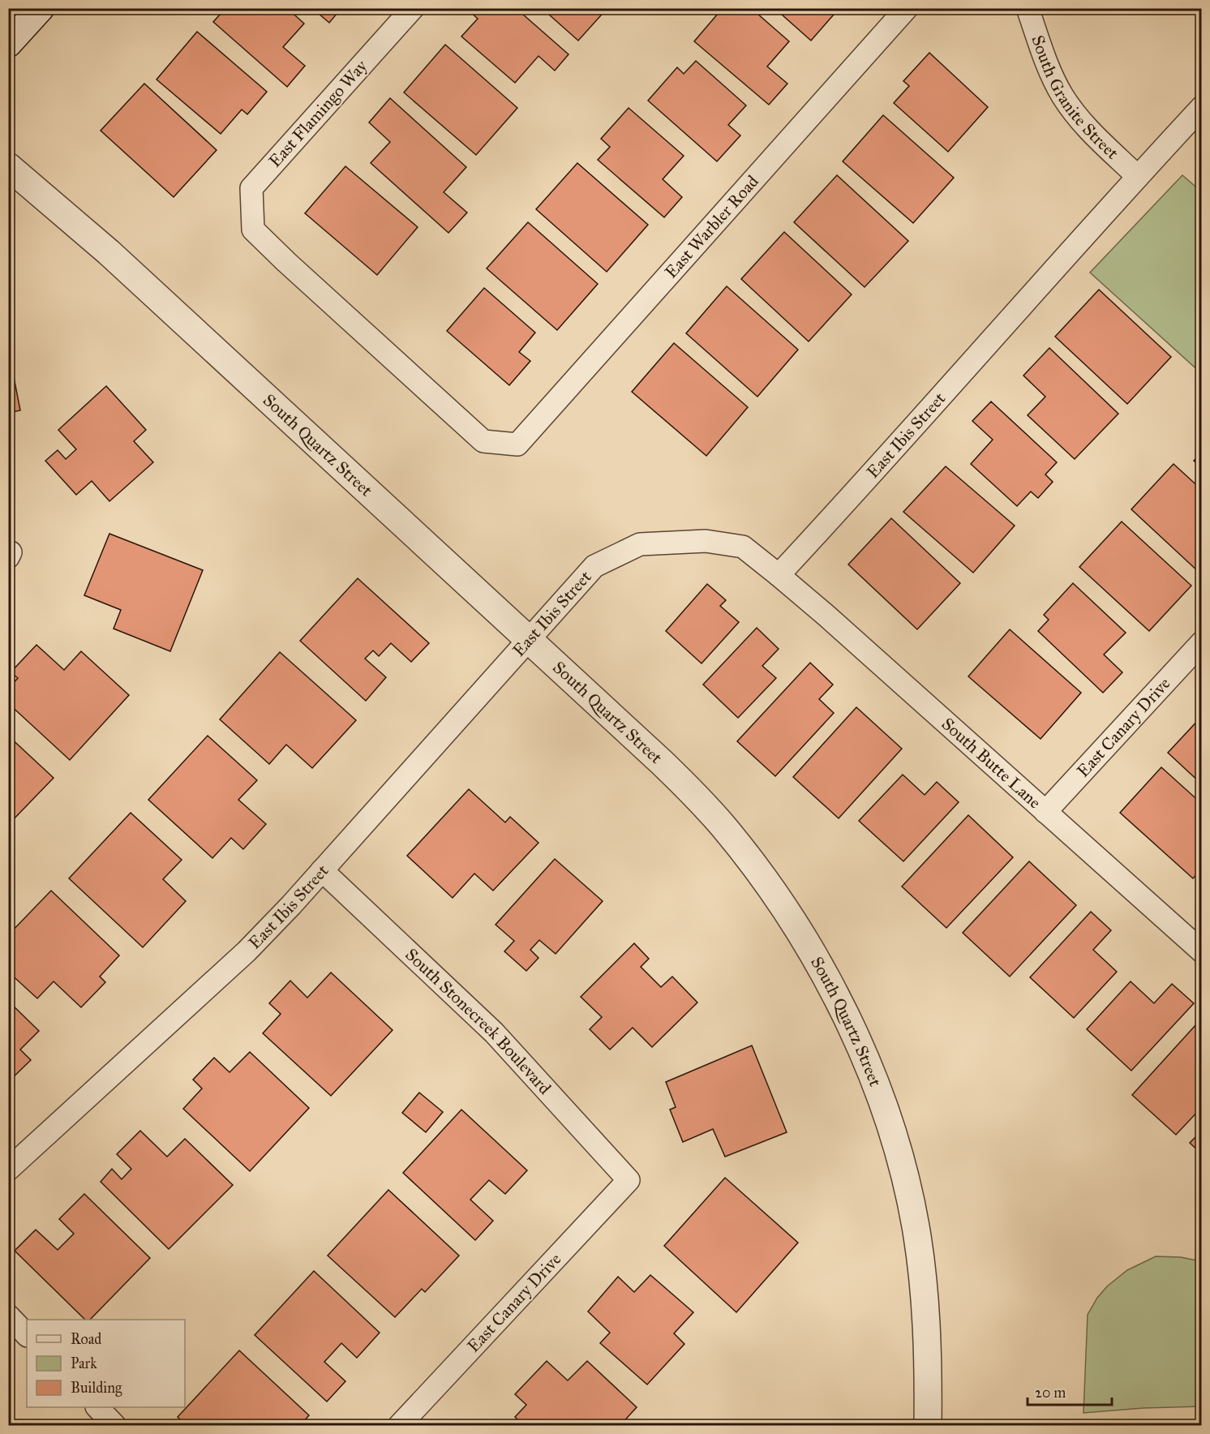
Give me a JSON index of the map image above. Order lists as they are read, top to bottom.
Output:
{
  "streets": {
    "street": [
      "South Granite Street",
      "East Flamingo Way",
      "East Warbler Road",
      "East Ibis Street",
      "South Quartz Street",
      "East Canary Drive",
      "South Butte Lane",
      "South Stonecreek Boulevard"
    ]
  },
  "crossings": [
    ["South Granite Street", "East Ibis Street"],
    ["East Flamingo Way", "East Warbler Road"],
    ["East Ibis Street", "South Quartz Street"],
    ["East Ibis Street", "South Butte Lane"],
    ["East Ibis Street", "South Stonecreek Boulevard"],
    ["East Canary Drive", "South Butte Lane"],
    ["East Canary Drive", "South Stonecreek Boulevard"]
  ],
  "legend": ["Road", "Park", "Building"],
  "scale_bar": "20 m"
}
